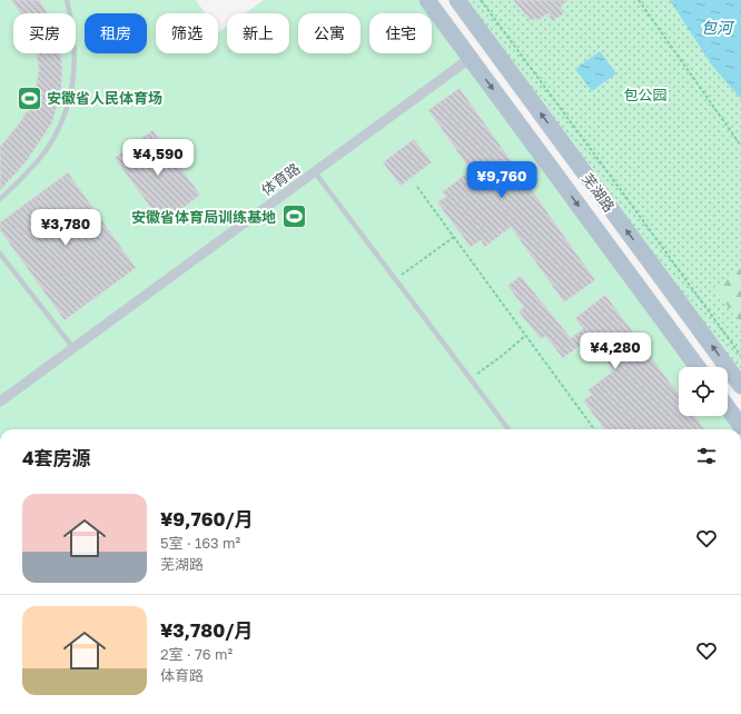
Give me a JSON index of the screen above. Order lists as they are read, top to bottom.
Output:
{
  "streets": {
    "main road": ["芜湖路"],
    "street": ["体育路"]
  },
  "crossings": [
    ["体育路", "芜湖路"]
  ],
  "water": ["包河"],
  "parks": ["包公园"],
  "places": {
    "sports": ["安徽省人民体育场", "安徽省体育局训练基地"]
  },
  "page": {
    "chip": [
      "买房",
      "租房",
      "筛选",
      "新上",
      "公寓",
      "住宅"
    ],
    "price": [
      "¥4,590",
      "¥9,760",
      "¥3,780",
      "¥4,280"
    ],
    "heading": "4套房源",
    "list": [
      {
        "name": "¥9,760/月",
        "note": "5室 · 163 m² · 芜湖路"
      },
      {
        "name": "¥3,780/月",
        "note": "2室 · 76 m² · 体育路"
      }
    ]
  }
}
